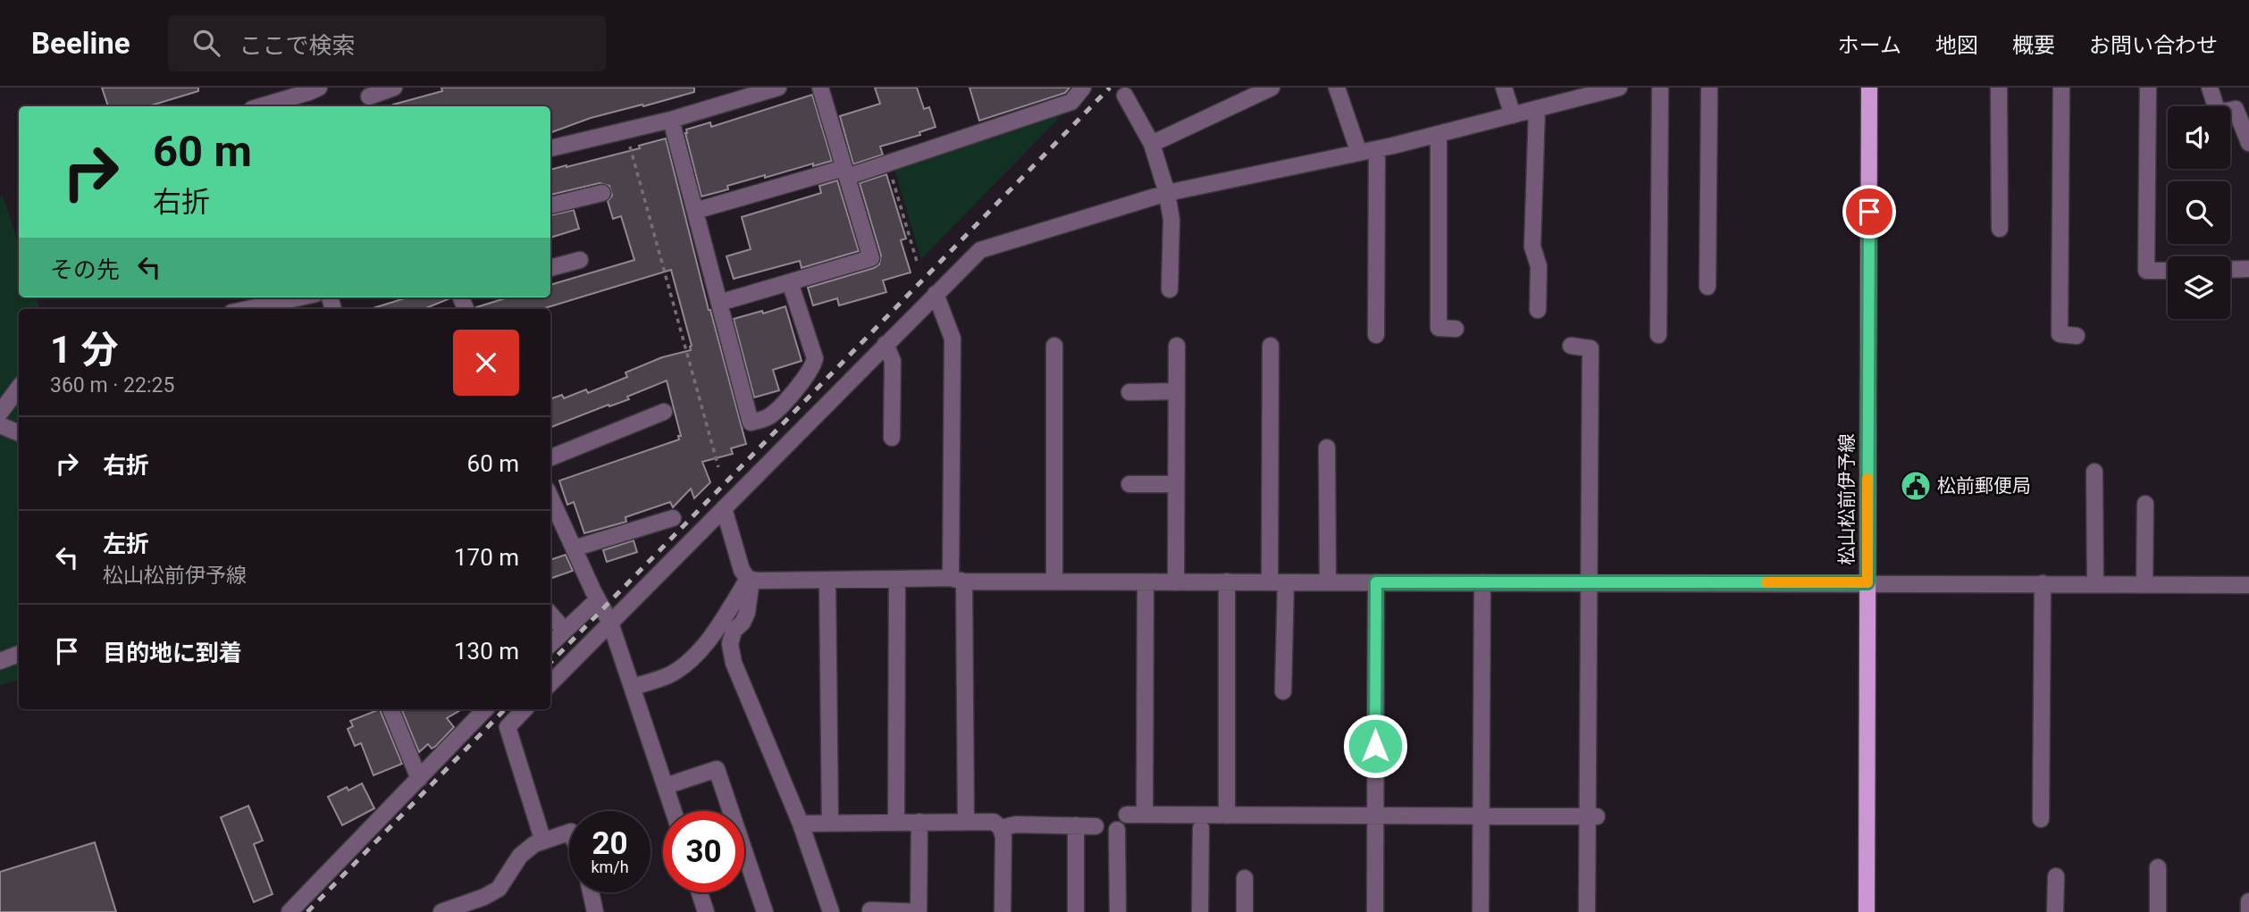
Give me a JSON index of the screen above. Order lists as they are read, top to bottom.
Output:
{
  "streets": {
    "main road": ["松山松前伊予線"]
  },
  "places": {
    "public building": ["松前郵便局"]
  },
  "page": {
    "header": "Beeline",
    "search": "ここで検索",
    "nav": [
      "ホーム",
      "地図",
      "概要",
      "お問い合わせ"
    ],
    "turn": ["60 m", "右折"],
    "then": "その先",
    "heading": ["1 分", "360 m · 22:25"],
    "list": [
      {
        "name": "右折",
        "value": "60 m"
      },
      {
        "name": "左折",
        "note": "松山松前伊予線",
        "value": "170 m"
      },
      {
        "name": "目的地に到着",
        "value": "130 m"
      }
    ],
    "speed": "20 km/h",
    "limit": "30"
  }
}
